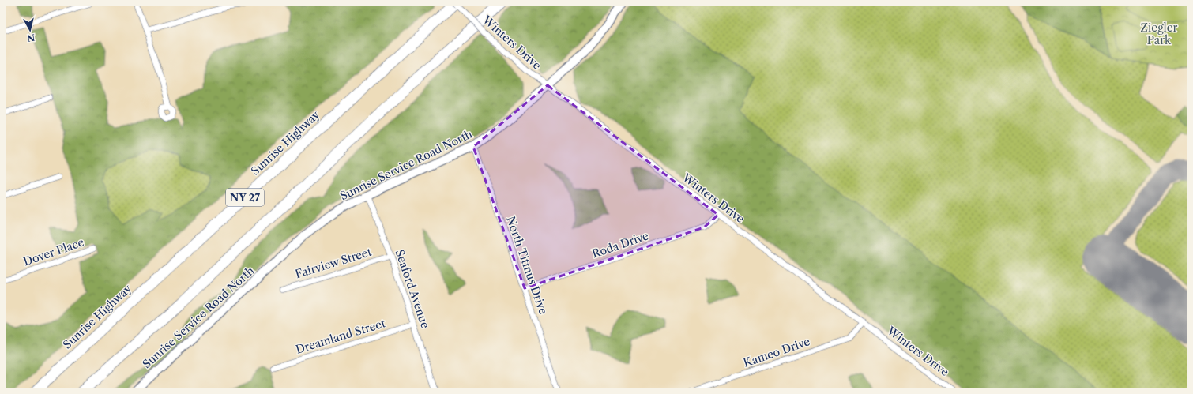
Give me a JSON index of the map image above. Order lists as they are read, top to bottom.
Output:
{
  "streets": {
    "highway": ["Sunrise Highway", "NY 27"],
    "street": [
      "Winters Drive",
      "Sunrise Service Road North",
      "Roda Drive",
      "Dover Place",
      "Fairview Street",
      "North Titmus Drive",
      "Seaford Avenue",
      "Dreamland Street",
      "Kameo Drive"
    ]
  },
  "crossings": [
    ["Winters Drive", "Sunrise Highway"],
    ["Winters Drive", "Sunrise Service Road North"],
    ["Winters Drive", "Roda Drive"],
    ["Winters Drive", "Kameo Drive"],
    ["Sunrise Service Road North", "North Titmus Drive"],
    ["Sunrise Service Road North", "Seaford Avenue"],
    ["Roda Drive", "North Titmus Drive"],
    ["Fairview Street", "Seaford Avenue"],
    ["Seaford Avenue", "Dreamland Street"]
  ],
  "parks": ["Ziegler Park"],
  "north": "bottom"
}
